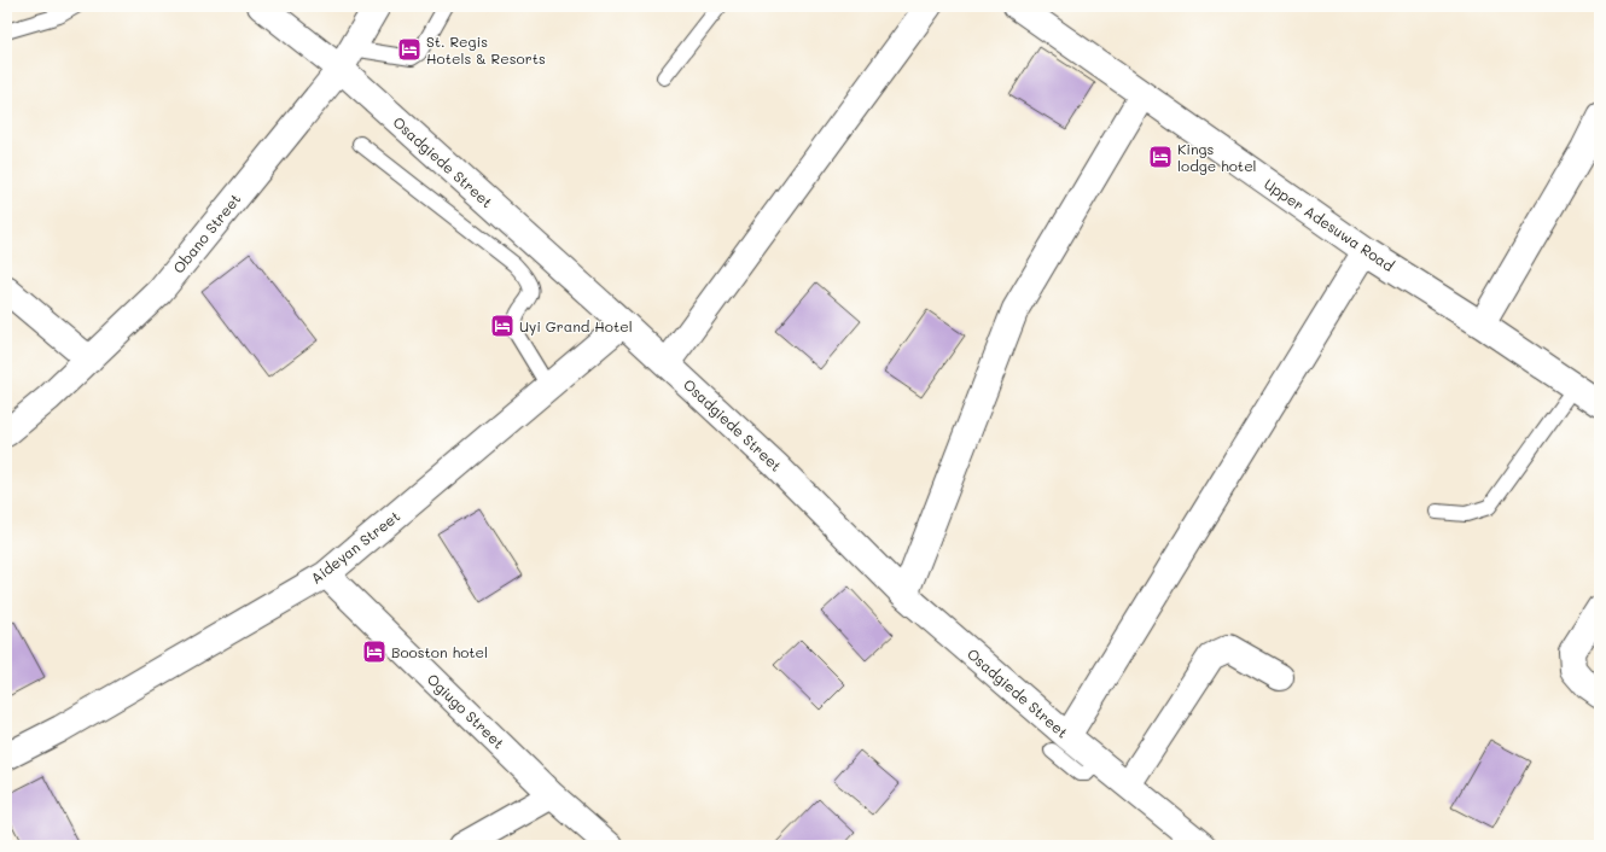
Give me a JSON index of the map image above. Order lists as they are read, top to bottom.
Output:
{
  "streets": {
    "street": [
      "Osadgiede Street",
      "Upper Adesuwa Road",
      "Obano Street",
      "Aideyan Street",
      "Ogiugo Street"
    ]
  },
  "crossings": [
    ["Osadgiede Street", "Obano Street"],
    ["Osadgiede Street", "Aideyan Street"],
    ["Aideyan Street", "Ogiugo Street"]
  ],
  "places": {
    "hotel": [
      "St. Regis Hotels & Resorts",
      "Kings lodge hotel",
      "Uyi Grand Hotel",
      "Booston hotel"
    ]
  }
}
